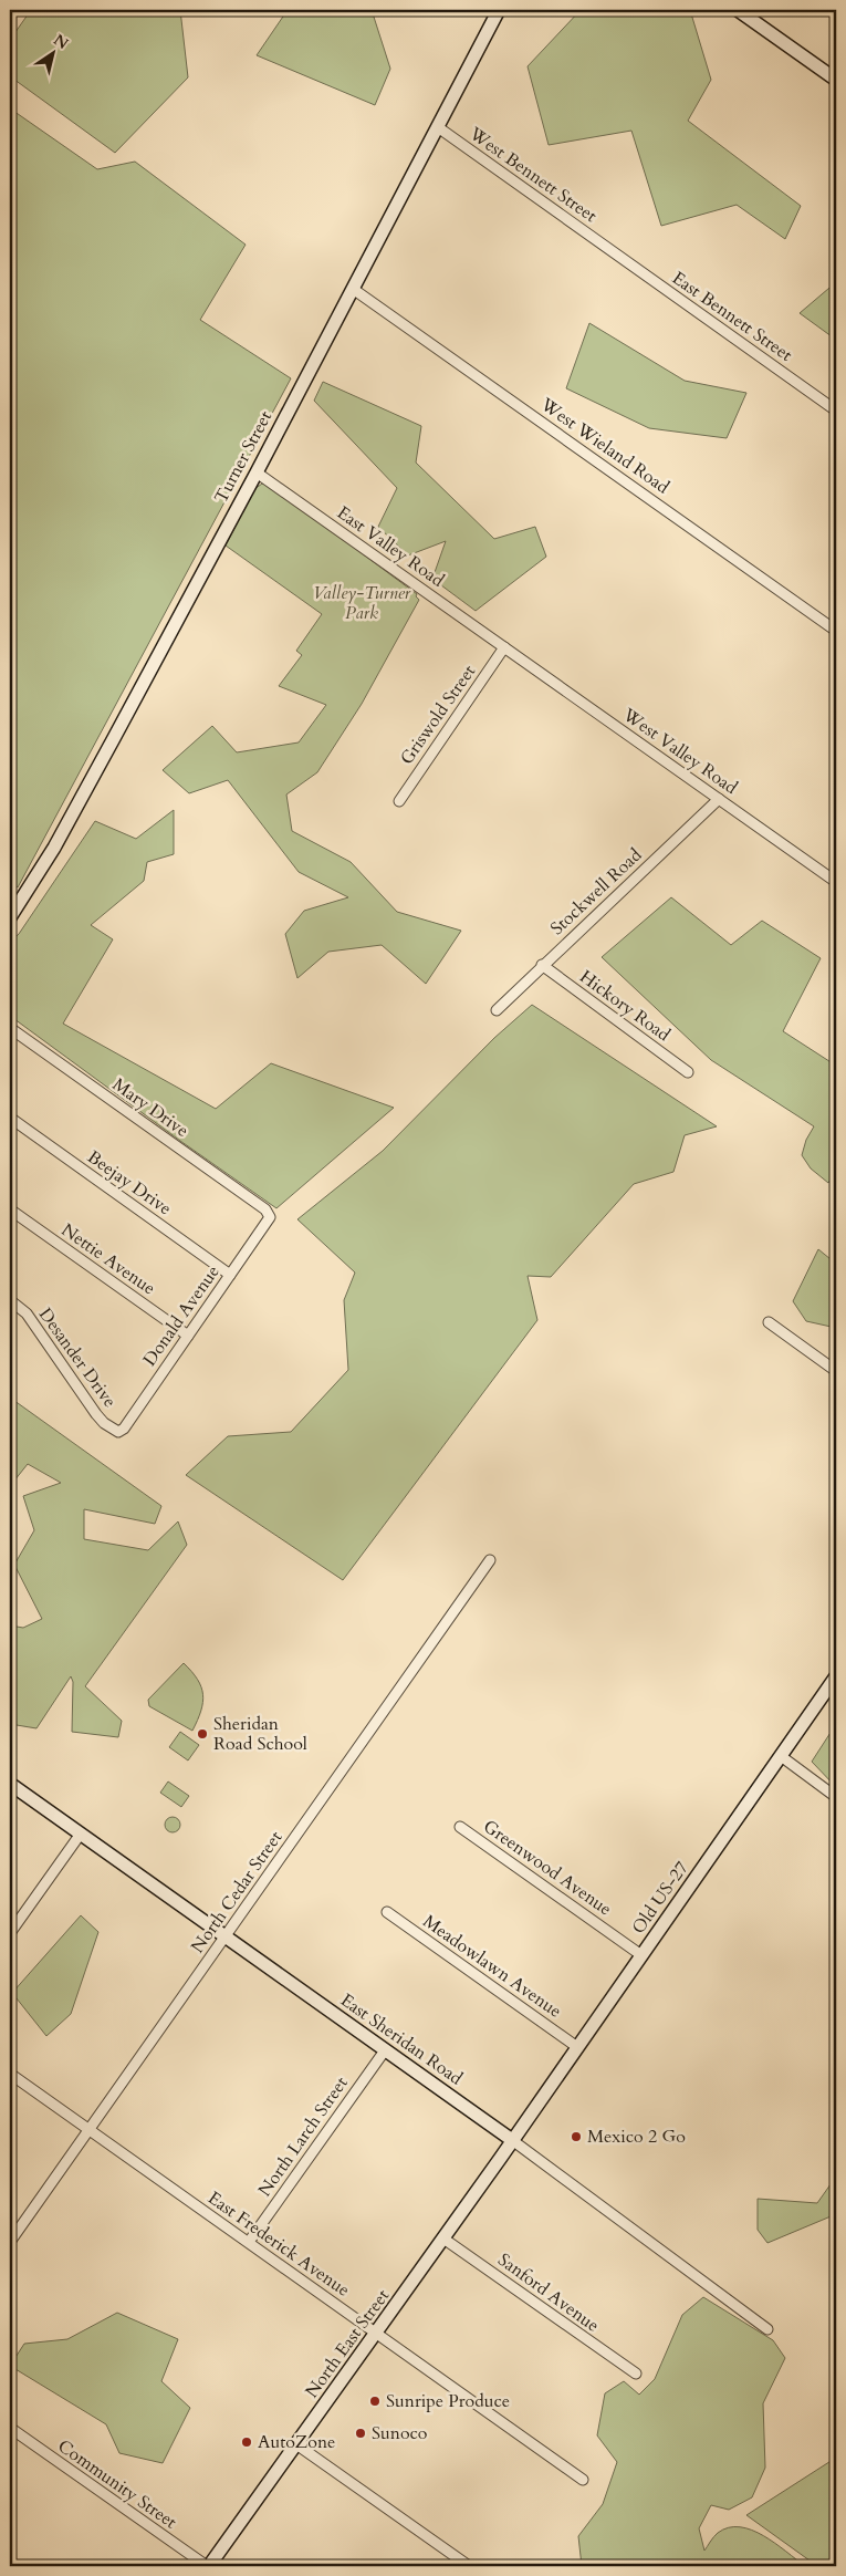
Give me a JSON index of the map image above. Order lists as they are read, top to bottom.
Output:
{
  "streets": {
    "street": [
      "West Bennett Street",
      "East Bennett Street",
      "West Wieland Road",
      "Turner Street",
      "East Valley Road",
      "Griswold Street",
      "West Valley Road",
      "Stockwell Road",
      "Hickory Road",
      "Mary Drive",
      "Beejay Drive",
      "Nettie Avenue",
      "Donald Avenue",
      "Desander Drive",
      "Greenwood Avenue",
      "North Cedar Street",
      "Old US-27",
      "Meadowlawn Avenue",
      "East Sheridan Road",
      "North Larch Street",
      "East Frederick Avenue",
      "Sanford Avenue",
      "North East Street",
      "Community Street"
    ]
  },
  "crossings": [
    ["West Bennett Street", "East Bennett Street"],
    ["West Bennett Street", "Turner Street"],
    ["West Wieland Road", "Turner Street"],
    ["Turner Street", "East Valley Road"],
    ["East Valley Road", "Griswold Street"],
    ["East Valley Road", "West Valley Road"],
    ["Griswold Street", "West Valley Road"],
    ["West Valley Road", "Stockwell Road"],
    ["Stockwell Road", "Hickory Road"],
    ["Mary Drive", "Donald Avenue"],
    ["Beejay Drive", "Donald Avenue"],
    ["Nettie Avenue", "Donald Avenue"],
    ["Donald Avenue", "Desander Drive"],
    ["Greenwood Avenue", "Old US-27"],
    ["North Cedar Street", "East Sheridan Road"],
    ["North Cedar Street", "East Frederick Avenue"],
    ["Old US-27", "Meadowlawn Avenue"],
    ["Old US-27", "East Sheridan Road"],
    ["Old US-27", "North East Street"],
    ["East Sheridan Road", "North Larch Street"],
    ["East Sheridan Road", "North East Street"],
    ["North Larch Street", "East Frederick Avenue"],
    ["East Frederick Avenue", "North East Street"],
    ["Sanford Avenue", "North East Street"],
    ["North East Street", "Community Street"]
  ],
  "parks": ["Valley-Turner Park"],
  "places": [
    "Sheridan Road School",
    "Mexico 2 Go",
    "Sunripe Produce",
    "Sunoco",
    "AutoZone"
  ],
  "north": "top right"
}
